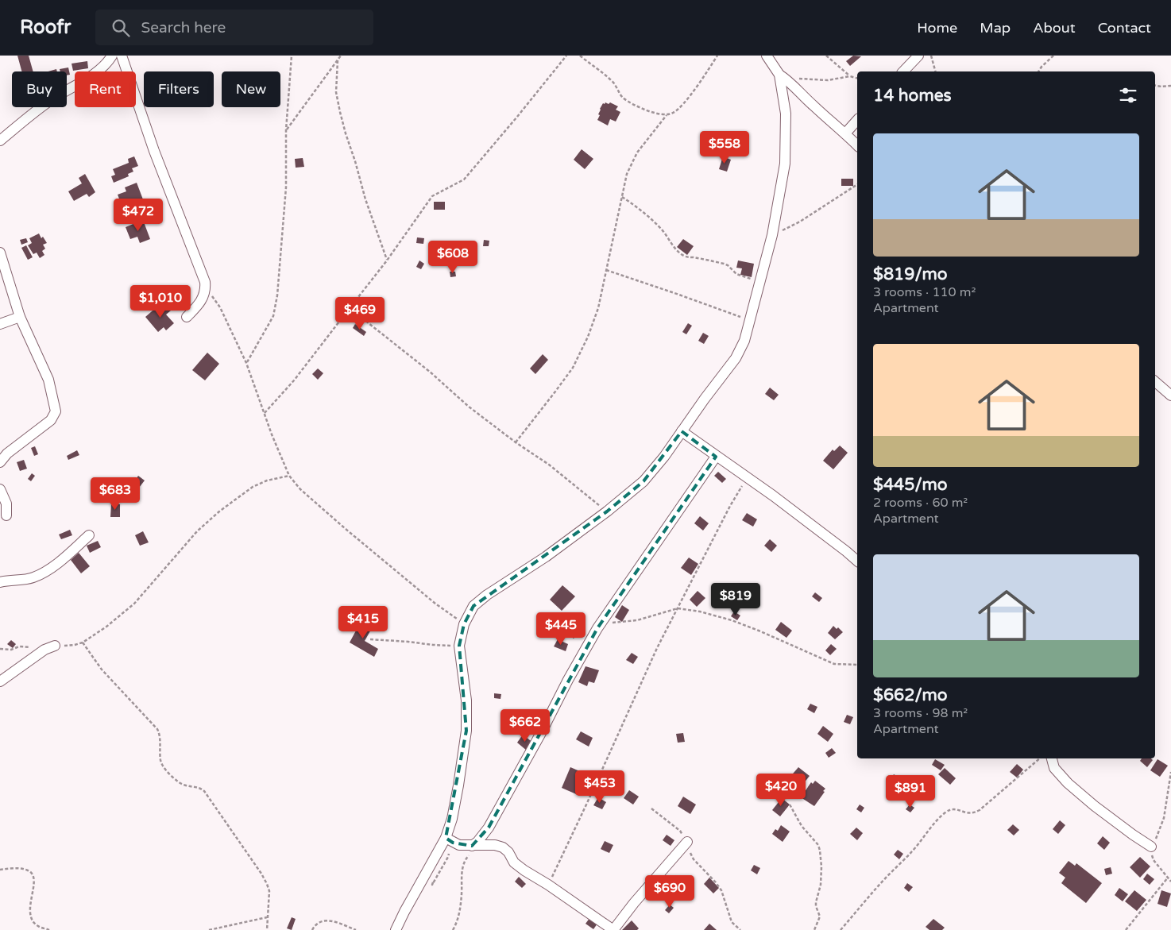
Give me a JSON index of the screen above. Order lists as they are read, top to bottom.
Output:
{
  "page": {
    "header": "Roofr",
    "search": "Search here",
    "nav": [
      "Home",
      "Map",
      "About",
      "Contact"
    ],
    "chip": [
      "Buy",
      "Rent",
      "Filters",
      "New"
    ],
    "heading": "14 homes",
    "list": [
      {
        "name": "$819/mo",
        "note": "3 rooms · 110 m² · Apartment"
      },
      {
        "name": "$445/mo",
        "note": "2 rooms · 60 m² · Apartment"
      },
      {
        "name": "$662/mo",
        "note": "3 rooms · 98 m² · Apartment"
      }
    ],
    "price": [
      "$558",
      "$472",
      "$608",
      "$1,010",
      "$469",
      "$683",
      "$819",
      "$415",
      "$445",
      "$662",
      "$453",
      "$420",
      "$891",
      "$690"
    ]
  }
}
